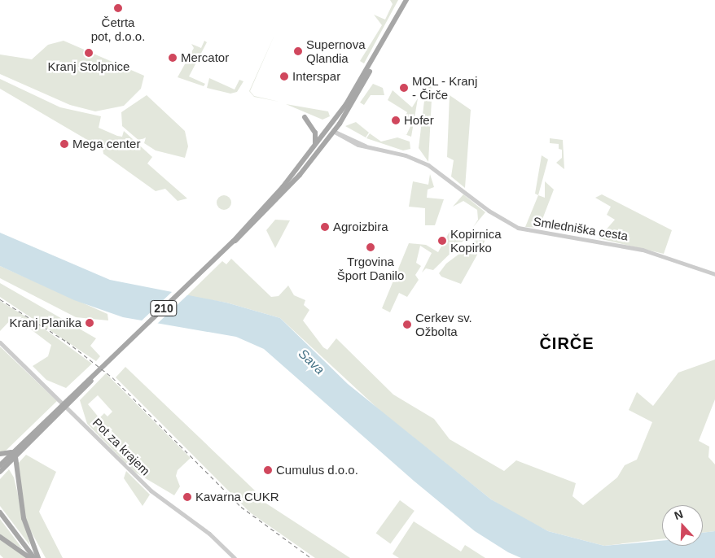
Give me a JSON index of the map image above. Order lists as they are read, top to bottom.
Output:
{
  "streets": {
    "main road": ["210"],
    "street": ["Smledniška cesta", "Pot za krajem"]
  },
  "crossings": [
    ["Smledniška cesta", "210"]
  ],
  "districts": ["ČIRČE"],
  "water": ["Sava"],
  "places": [
    "Četrta pot, d.o.o.",
    "Supernova Qlandia",
    "Kranj Stolpnice",
    "Mercator",
    "Interspar",
    "MOL - Kranj - Čirče",
    "Hofer",
    "Mega center",
    "Agroizbira",
    "Kopirnica Kopirko",
    "Trgovina Šport Danilo",
    "Kranj Planika",
    "Cerkev sv. Ožbolta",
    "Cumulus d.o.o.",
    "Kavarna CUKR"
  ],
  "north": "top"
}
